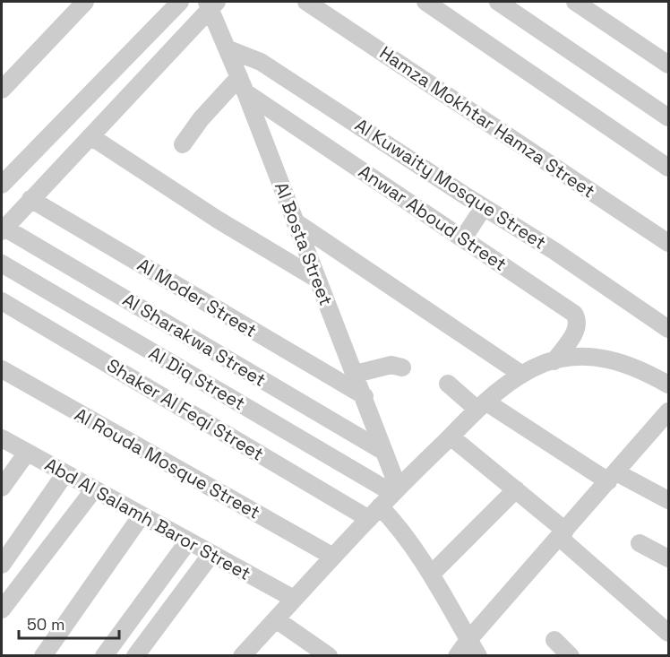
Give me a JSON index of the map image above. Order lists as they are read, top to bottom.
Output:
{
  "streets": {
    "street": [
      "Hamza Mokhtar Hamza Street",
      "Al Kuwaity Mosque Street",
      "Anwar Aboud Street",
      "Al Bosta Street",
      "Al Moder Street",
      "Al Sharakwa Street",
      "Al Diq Street",
      "Shaker Al Feqi Street",
      "Al Rouda Mosque Street",
      "Abd Al Salamh Baror Street"
    ]
  },
  "crossings": [
    ["Al Kuwaity Mosque Street", "Al Bosta Street"],
    ["Anwar Aboud Street", "Al Bosta Street"],
    ["Al Bosta Street", "Al Moder Street"],
    ["Al Bosta Street", "Al Sharakwa Street"],
    ["Al Bosta Street", "Al Diq Street"]
  ],
  "scale_bar": "50 m"
}
